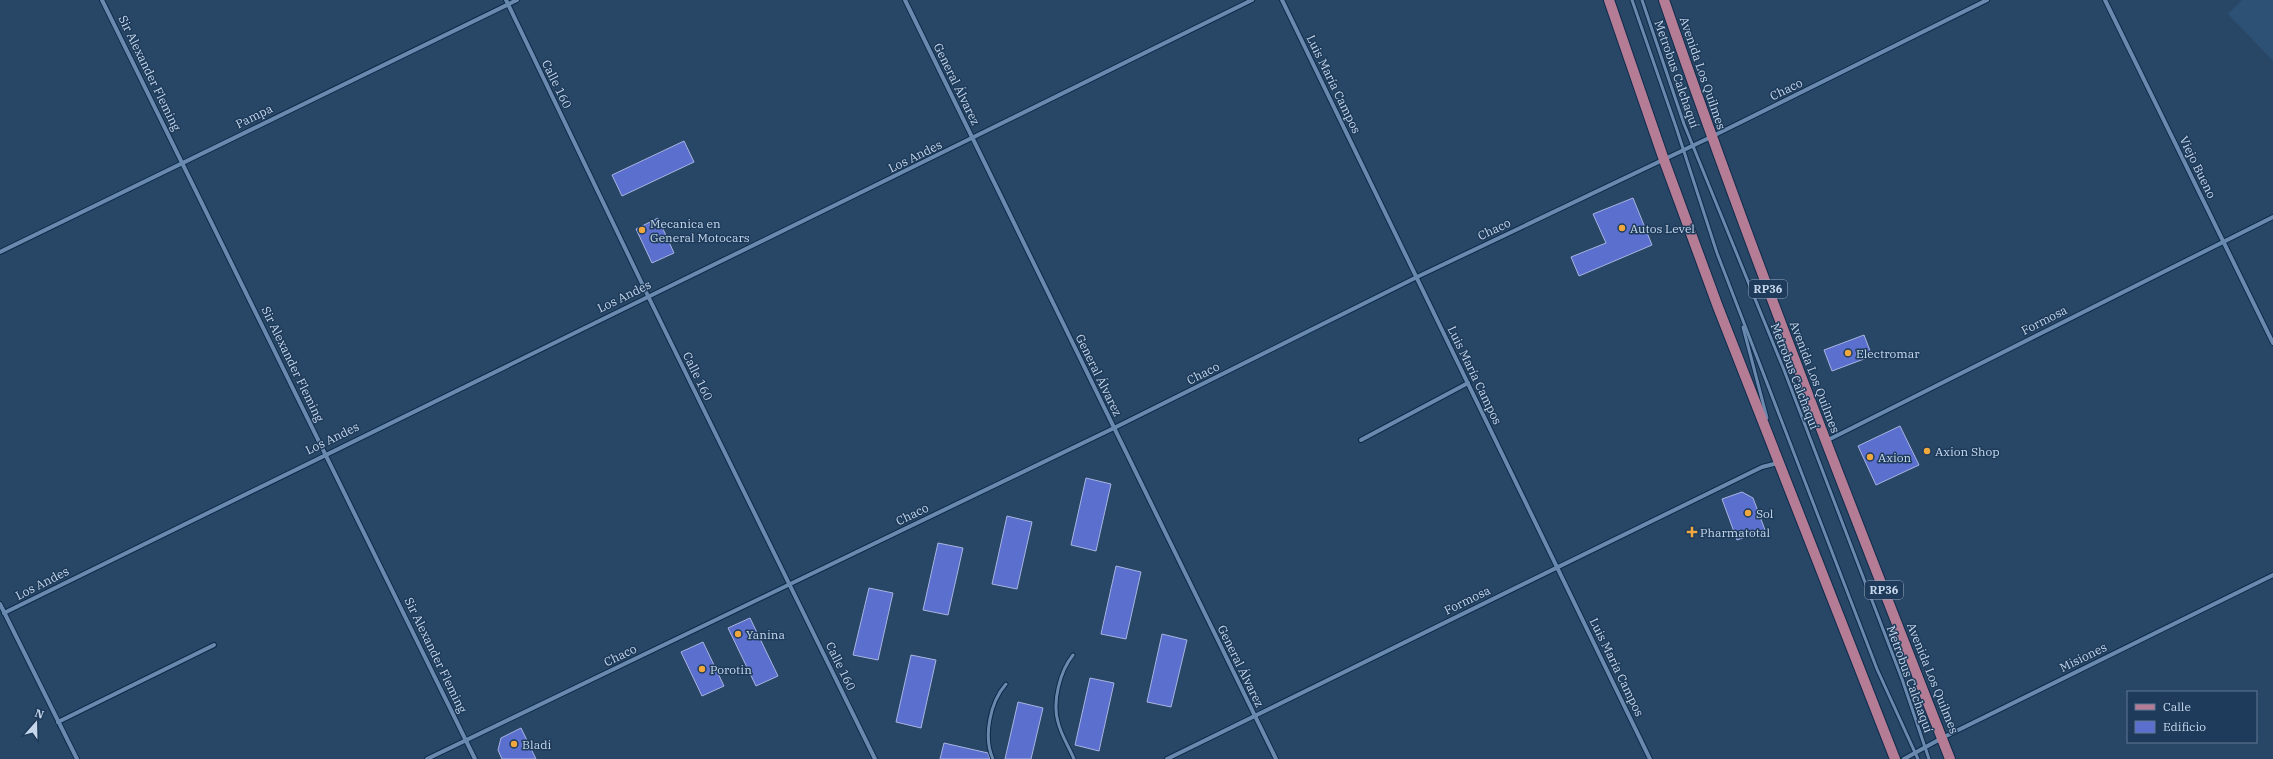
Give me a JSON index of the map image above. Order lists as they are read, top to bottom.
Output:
{
  "streets": {
    "main road": ["Avenida Los Quilmes", "RP36"],
    "street": [
      "Sir Alexander Fleming",
      "Calle 160",
      "General Álvarez",
      "Luis María Campos",
      "Chaco",
      "Pampa",
      "Los Andes",
      "Viejo Bueno",
      "Formosa",
      "Misiones"
    ],
    "lane": ["Metrobus Calchaquí"]
  },
  "crossings": [
    ["Sir Alexander Fleming", "Chaco"],
    ["Sir Alexander Fleming", "Pampa"],
    ["Sir Alexander Fleming", "Los Andes"],
    ["Avenida Los Quilmes", "Chaco"],
    ["Avenida Los Quilmes", "Formosa"],
    ["Avenida Los Quilmes", "Misiones"],
    ["Metrobus Calchaquí", "Chaco"],
    ["Metrobus Calchaquí", "Formosa"],
    ["Metrobus Calchaquí", "Misiones"],
    ["Calle 160", "Chaco"],
    ["Calle 160", "Pampa"],
    ["Calle 160", "Los Andes"],
    ["General Álvarez", "Chaco"],
    ["General Álvarez", "Los Andes"],
    ["General Álvarez", "Formosa"],
    ["Luis María Campos", "Chaco"],
    ["Luis María Campos", "Formosa"],
    ["Viejo Bueno", "Formosa"]
  ],
  "places": {
    "other": [
      "Autos Level",
      "Mecanica en General Motocars",
      "Electromar",
      "Axion Shop",
      "Axion",
      "Sol",
      "Yanina",
      "Porotin",
      "Bladi"
    ],
    "health": ["Pharmatotal"]
  },
  "legend": ["Calle", "Edificio"],
  "north": "top"
}
